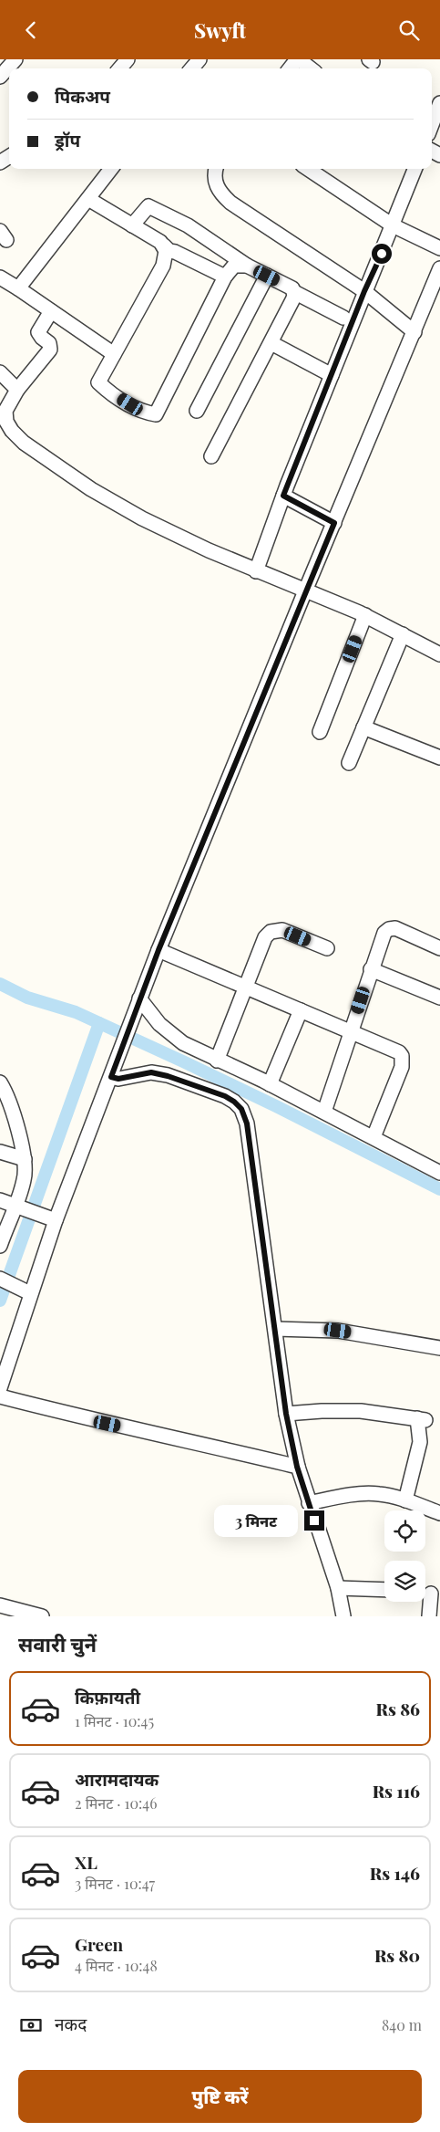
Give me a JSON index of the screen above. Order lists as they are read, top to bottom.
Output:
{
  "page": {
    "header": "Swyft",
    "banner": ["पिकअप", "ड्रॉप"],
    "bubble": "3 मिनट",
    "heading": "सवारी चुनें",
    "list": [
      {
        "name": "किफ़ायती",
        "note": "1 मिनट · 10:45",
        "value": "Rs 86"
      },
      {
        "name": "आरामदायक",
        "note": "2 मिनट · 10:46",
        "value": "Rs 116"
      },
      {
        "name": "XL",
        "note": "3 मिनट · 10:47",
        "value": "Rs 146"
      },
      {
        "name": "Green",
        "note": "4 मिनट · 10:48",
        "value": "Rs 80"
      }
    ],
    "pay": ["नकद", "840 m"],
    "buttons": "पुष्टि करें"
  }
}
